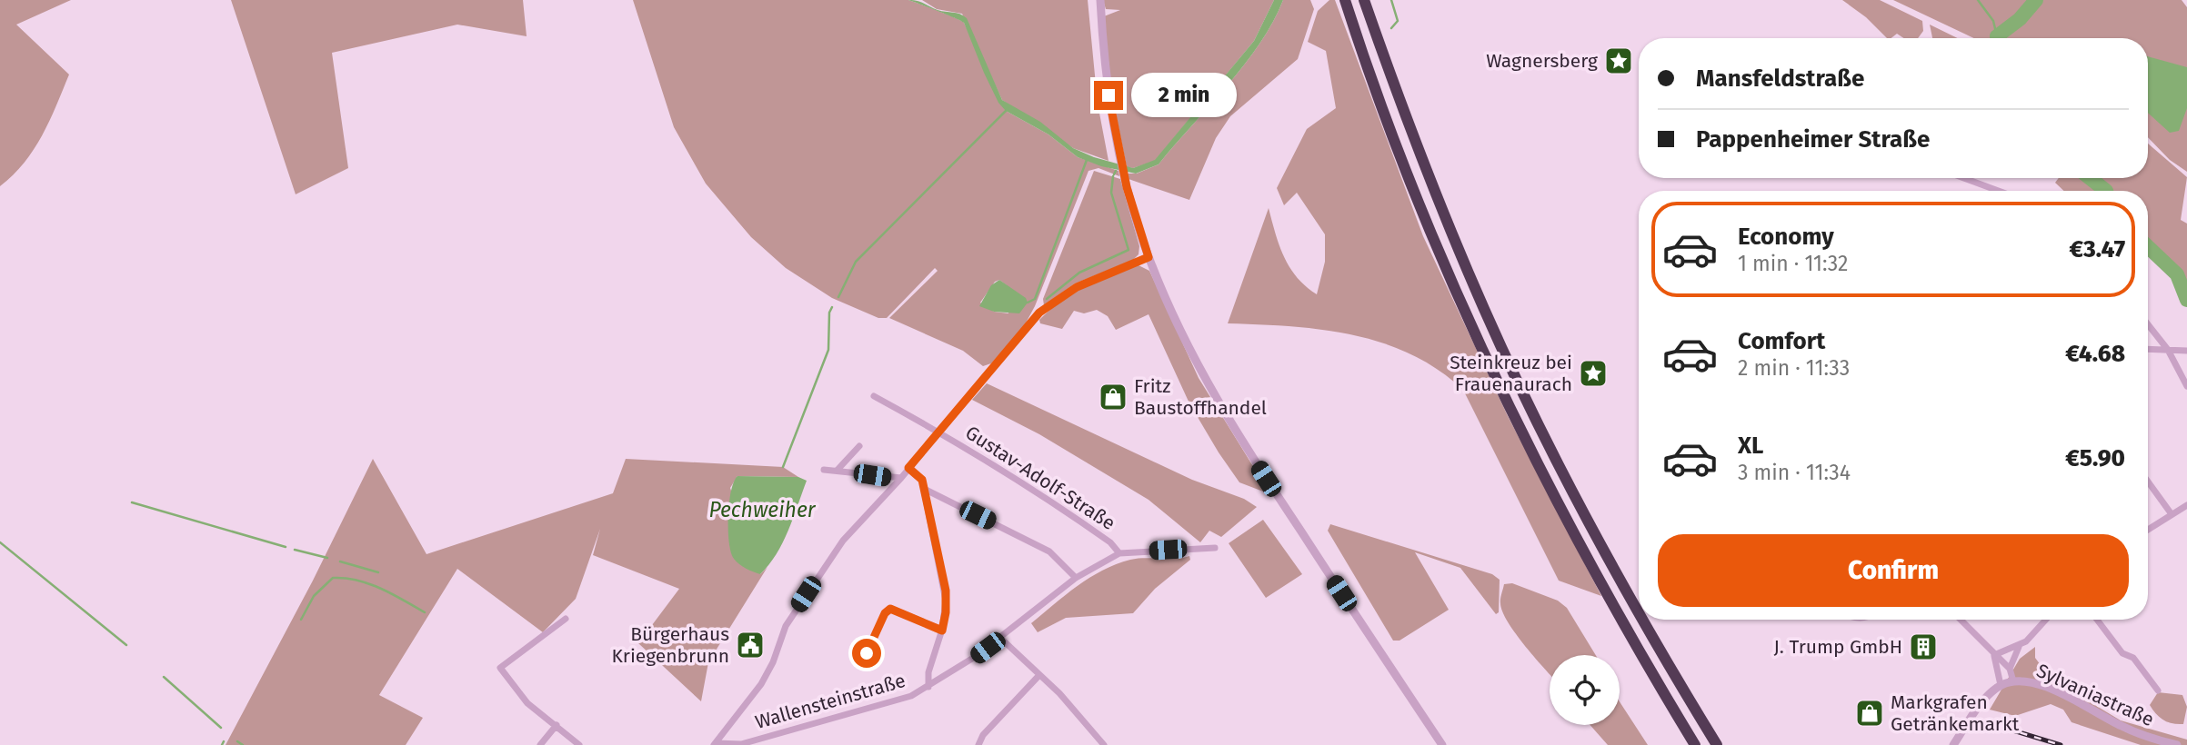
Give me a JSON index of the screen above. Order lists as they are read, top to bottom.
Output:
{
  "streets": {
    "street": ["Gustav-Adolf-Straße", "Sylvaniastraße", "Wallensteinstraße"]
  },
  "crossings": [
    ["Gustav-Adolf-Straße", "Wallensteinstraße"]
  ],
  "water": ["Pechweiher"],
  "places": {
    "place": ["Wagnersberg", "Steinkreuz bei Frauenaurach"],
    "shop": ["Fritz Baustoffhandel", "Markgrafen Getränkemarkt"],
    "public building": ["Bürgerhaus Kriegenbrunn"],
    "building": ["J. Trump GmbH"]
  },
  "page": {
    "banner": ["Mansfeldstraße", "Pappenheimer Straße"],
    "bubble": "2 min",
    "list": [
      {
        "name": "Economy",
        "note": "1 min · 11:32",
        "value": "€3.47"
      },
      {
        "name": "Comfort",
        "note": "2 min · 11:33",
        "value": "€4.68"
      },
      {
        "name": "XL",
        "note": "3 min · 11:34",
        "value": "€5.90"
      }
    ],
    "buttons": "Confirm"
  }
}
